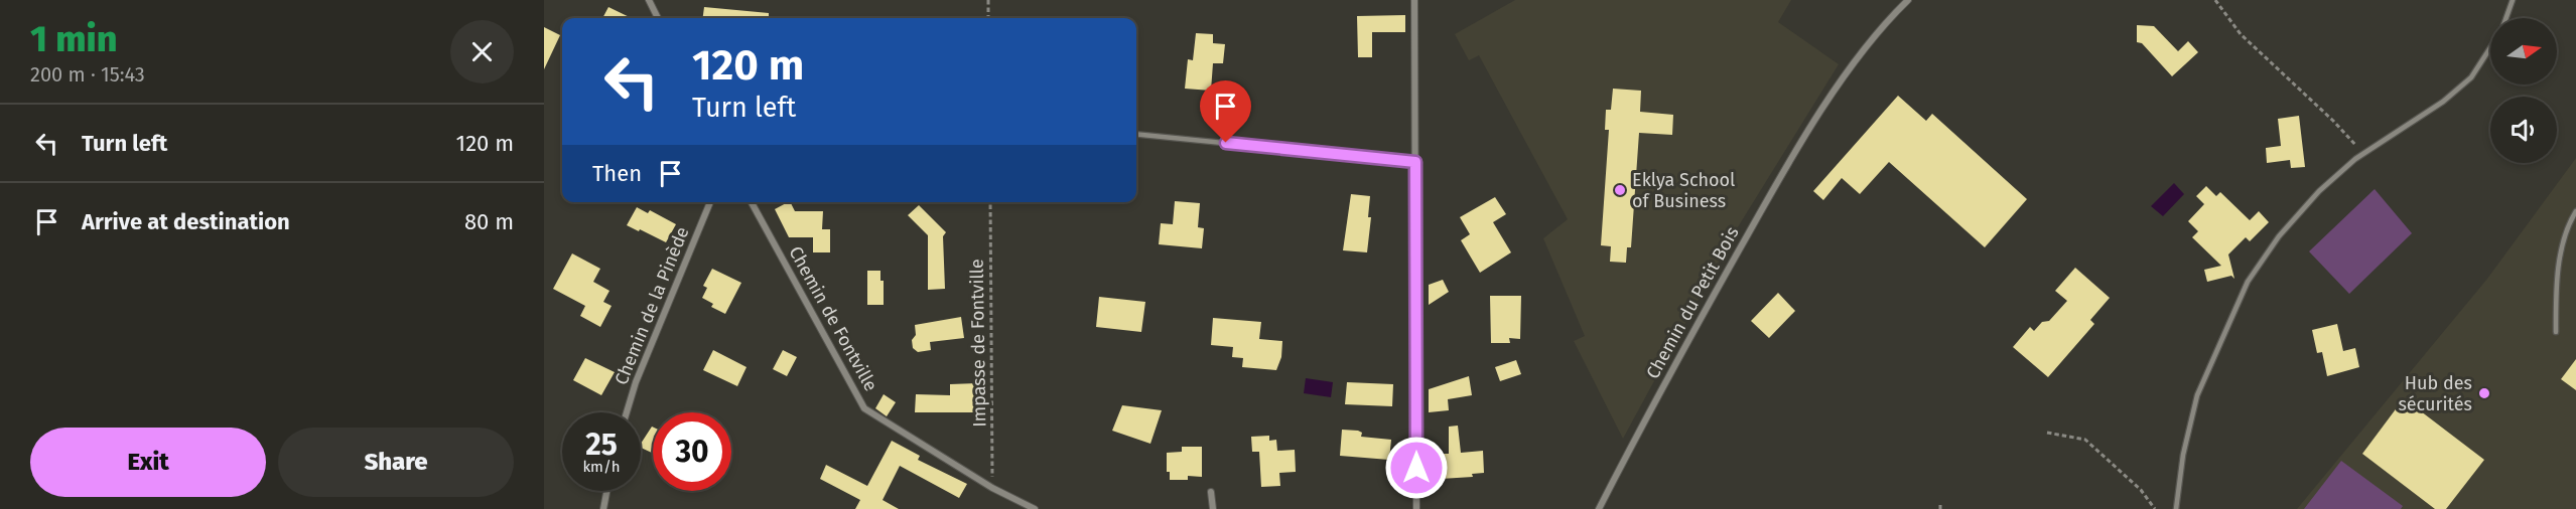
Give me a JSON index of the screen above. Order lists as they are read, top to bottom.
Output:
{
  "streets": {
    "street": ["Chemin du Petit Bois", "Chemin de la Pinède", "Chemin de Fontville"],
    "path": ["Impasse de Fontville"]
  },
  "crossings": [
    ["Chemin de Fontville", "Impasse de Fontville"]
  ],
  "places": ["Eklya School of Business", "Hub des sécurités"],
  "north": "right",
  "page": {
    "heading": ["1 min", "200 m · 15:43"],
    "turn": ["120 m", "Turn left"],
    "list": [
      {
        "name": "Turn left",
        "value": "120 m"
      },
      {
        "name": "Arrive at destination",
        "value": "80 m"
      }
    ],
    "then": "Then",
    "speed": "25 km/h",
    "limit": "30",
    "buttons": ["Exit", "Share"]
  }
}
